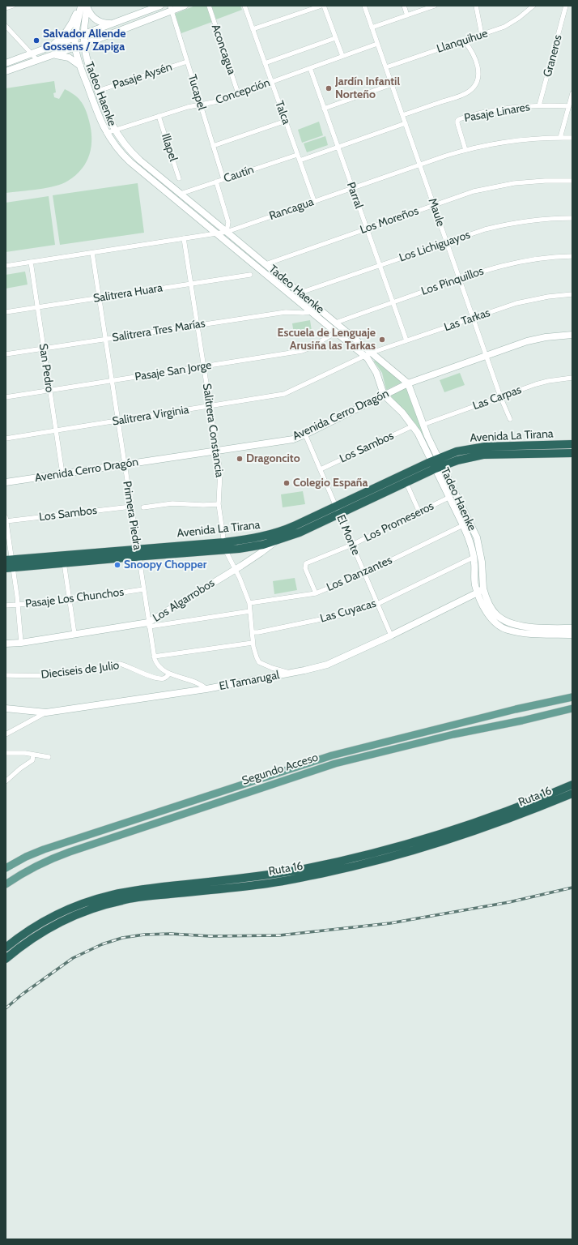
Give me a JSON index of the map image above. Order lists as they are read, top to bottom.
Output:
{
  "streets": {
    "highway": ["Avenida La Tirana", "Ruta 16"],
    "main road": ["Segundo Acceso"],
    "street": [
      "Llanquihue",
      "Aconcagua",
      "Graneros",
      "Pasaje Aysén",
      "Concepción",
      "Tucapel",
      "Tadeo Haenke",
      "Talca",
      "Pasaje Linares",
      "Illapel",
      "Cautín",
      "Parral",
      "Rancagua",
      "Maule",
      "Los Moreños",
      "Los Lichiguayos",
      "Los Pinquillos",
      "Salitrera Huara",
      "Las Tarkas",
      "Salitrera Tres Marías",
      "San Pedro",
      "Pasaje San Jorge",
      "Las Carpas",
      "Avenida Cerro Dragón",
      "Salitrera Virginia",
      "Salitrera Constancia",
      "Los Sambos",
      "Primera Piedra",
      "Los Promeseros",
      "El Monte",
      "Los Danzantes",
      "Pasaje Los Chunchos",
      "Los Algarrobos",
      "Las Cuyacas",
      "Dieciseis de Julio",
      "El Tamarugal"
    ]
  },
  "crossings": [
    ["Llanquihue", "Maule"],
    ["Aconcagua", "Concepción"],
    ["Graneros", "Pasaje Linares"],
    ["Pasaje Aysén", "Tucapel"],
    ["Pasaje Aysén", "Tadeo Haenke"],
    ["Concepción", "Tucapel"],
    ["Concepción", "Tadeo Haenke"],
    ["Concepción", "Talca"],
    ["Concepción", "Illapel"],
    ["Concepción", "Parral"],
    ["Concepción", "Maule"],
    ["Tucapel", "Cautín"],
    ["Tadeo Haenke", "Cautín"],
    ["Tadeo Haenke", "Rancagua"],
    ["Tadeo Haenke", "Los Moreños"],
    ["Tadeo Haenke", "Los Lichiguayos"],
    ["Tadeo Haenke", "Los Pinquillos"],
    ["Tadeo Haenke", "Las Tarkas"],
    ["Tadeo Haenke", "Salitrera Tres Marías"],
    ["Tadeo Haenke", "Pasaje San Jorge"],
    ["Tadeo Haenke", "Las Carpas"],
    ["Tadeo Haenke", "Avenida Cerro Dragón"],
    ["Tadeo Haenke", "Salitrera Virginia"],
    ["Tadeo Haenke", "Avenida La Tirana"],
    ["Tadeo Haenke", "Los Sambos"],
    ["Tadeo Haenke", "Los Promeseros"],
    ["Tadeo Haenke", "Los Danzantes"],
    ["Tadeo Haenke", "Las Cuyacas"],
    ["Tadeo Haenke", "El Tamarugal"],
    ["Talca", "Cautín"],
    ["Talca", "Rancagua"],
    ["Pasaje Linares", "Rancagua"],
    ["Parral", "Rancagua"],
    ["Parral", "Los Moreños"],
    ["Parral", "Los Lichiguayos"],
    ["Parral", "Los Pinquillos"],
    ["Parral", "Las Tarkas"],
    ["Rancagua", "Maule"],
    ["Rancagua", "San Pedro"],
    ["Rancagua", "Salitrera Constancia"],
    ["Rancagua", "Primera Piedra"],
    ["Maule", "Los Moreños"],
    ["Maule", "Los Lichiguayos"],
    ["Maule", "Los Pinquillos"],
    ["Maule", "Las Tarkas"],
    ["Maule", "Las Carpas"],
    ["Maule", "Avenida Cerro Dragón"],
    ["Salitrera Huara", "San Pedro"],
    ["Salitrera Huara", "Salitrera Constancia"],
    ["Salitrera Huara", "Primera Piedra"],
    ["Las Tarkas", "Salitrera Virginia"],
    ["Salitrera Tres Marías", "San Pedro"],
    ["Salitrera Tres Marías", "Salitrera Constancia"],
    ["Salitrera Tres Marías", "Primera Piedra"],
    ["San Pedro", "Pasaje San Jorge"],
    ["San Pedro", "Avenida Cerro Dragón"],
    ["San Pedro", "Salitrera Virginia"],
    ["Pasaje San Jorge", "Salitrera Constancia"],
    ["Pasaje San Jorge", "Primera Piedra"],
    ["Avenida Cerro Dragón", "Salitrera Constancia"],
    ["Avenida Cerro Dragón", "Primera Piedra"],
    ["Avenida Cerro Dragón", "El Monte"],
    ["Salitrera Virginia", "Salitrera Constancia"],
    ["Salitrera Virginia", "Primera Piedra"],
    ["Salitrera Constancia", "Avenida La Tirana"],
    ["Salitrera Constancia", "Los Danzantes"],
    ["Salitrera Constancia", "Los Algarrobos"],
    ["Salitrera Constancia", "Las Cuyacas"],
    ["Salitrera Constancia", "El Tamarugal"],
    ["Avenida La Tirana", "Primera Piedra"],
    ["Avenida La Tirana", "El Monte"],
    ["Avenida La Tirana", "Los Algarrobos"],
    ["Los Sambos", "Primera Piedra"],
    ["Los Sambos", "El Monte"],
    ["Primera Piedra", "Pasaje Los Chunchos"],
    ["Primera Piedra", "Los Algarrobos"],
    ["Primera Piedra", "Dieciseis de Julio"],
    ["Primera Piedra", "El Tamarugal"],
    ["Los Promeseros", "El Monte"],
    ["Los Promeseros", "Los Danzantes"],
    ["El Monte", "Los Danzantes"],
    ["El Monte", "Las Cuyacas"],
    ["El Monte", "El Tamarugal"]
  ],
  "places": [
    "Salvador Allende Gossens / Zapiga",
    "Jardín Infantil Norteño",
    "Escuela de Lenguaje Arusiña las Tarkas",
    "Dragoncito",
    "Colegio España",
    "Snoopy Chopper"
  ]
}
